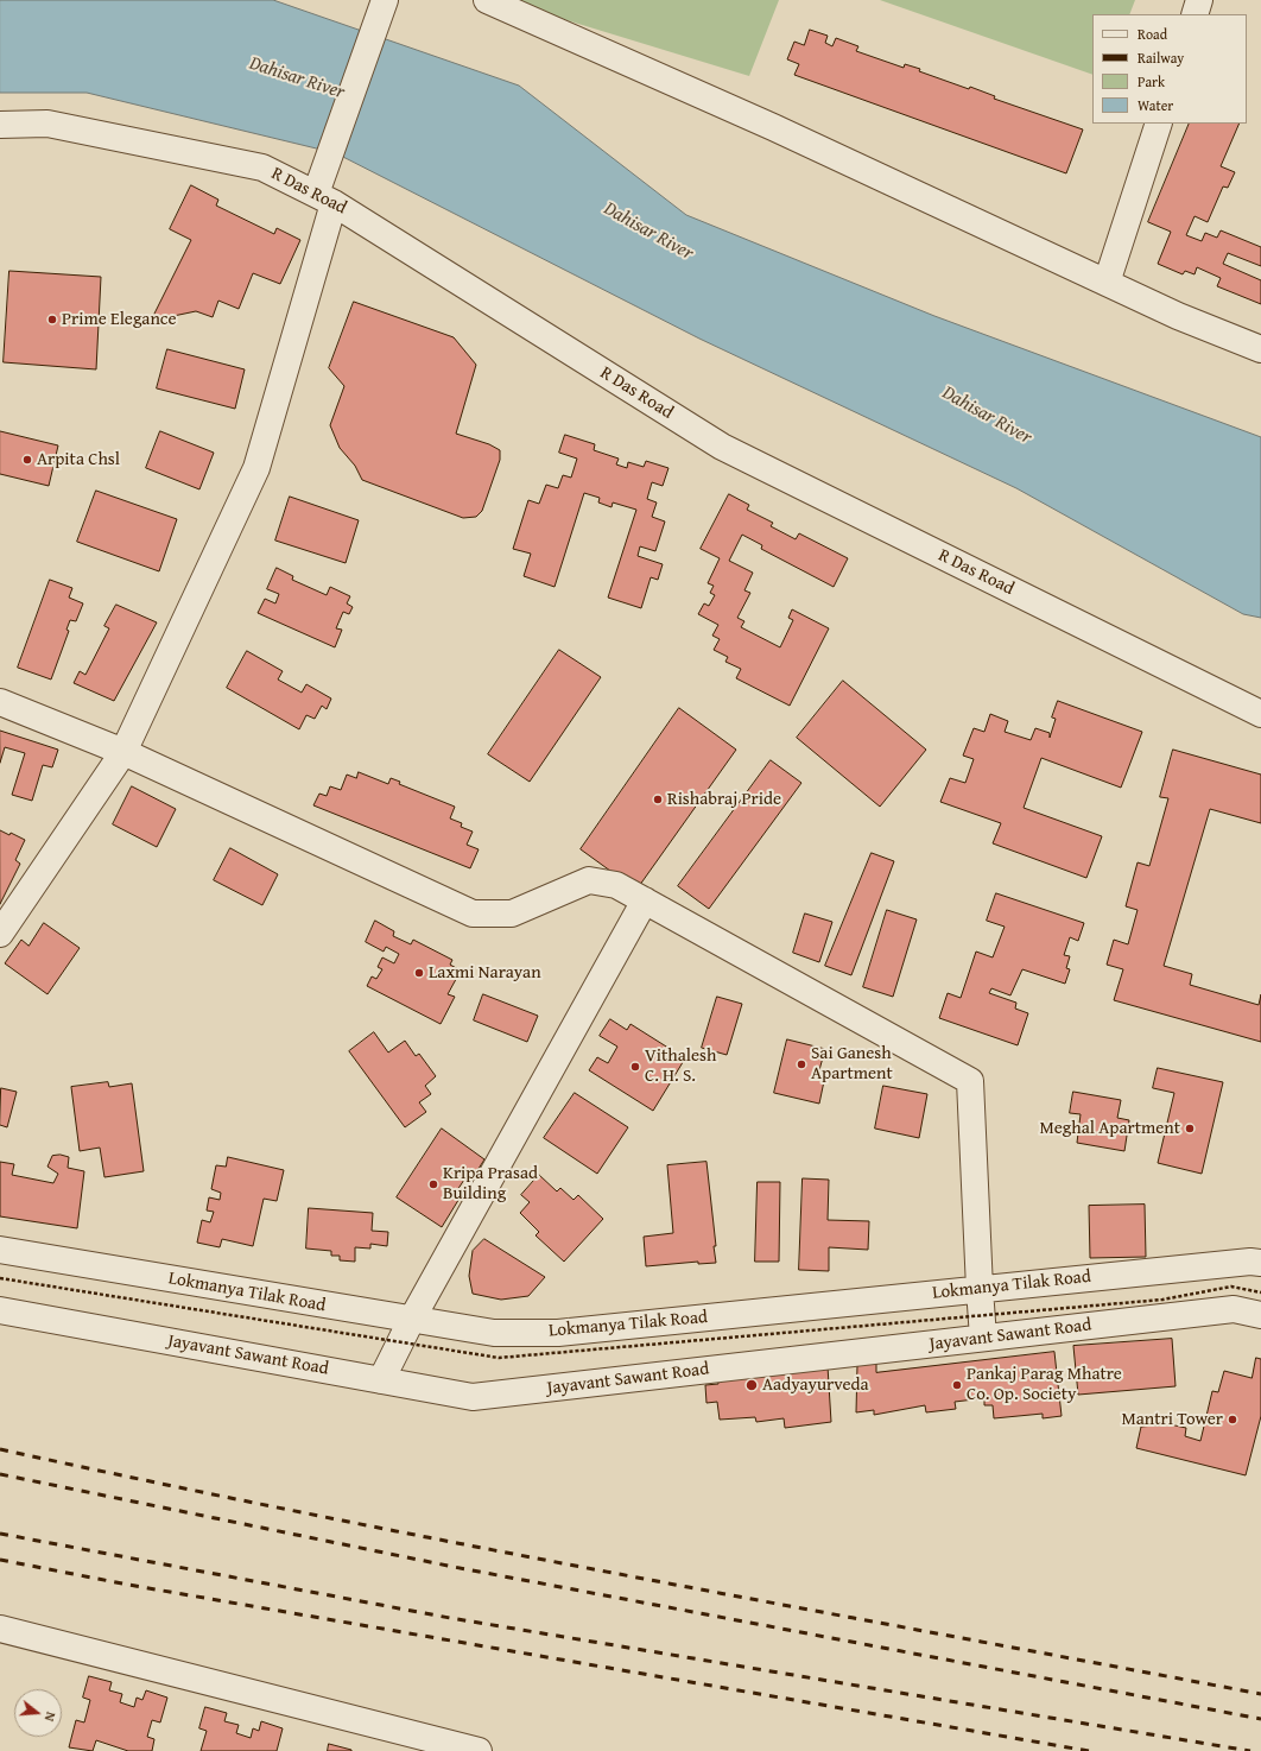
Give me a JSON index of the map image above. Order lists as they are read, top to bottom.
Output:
{
  "streets": {
    "street": ["R Das Road", "Lokmanya Tilak Road", "Jayavant Sawant Road"]
  },
  "water": ["Dahisar River"],
  "places": [
    "Prime Elegance",
    "Arpita Chsl",
    "Rishabraj Pride",
    "Laxmi Narayan",
    "Sai Ganesh Apartment",
    "Vithalesh C. H. S.",
    "Meghal Apartment",
    "Kripa Prasad Building",
    "Aadyayurveda",
    "Pankaj Parag Mhatre Co. Op. Society",
    "Mantri Tower"
  ],
  "legend": [
    "Road",
    "Railway",
    "Park",
    "Water"
  ],
  "north": "right"
}
